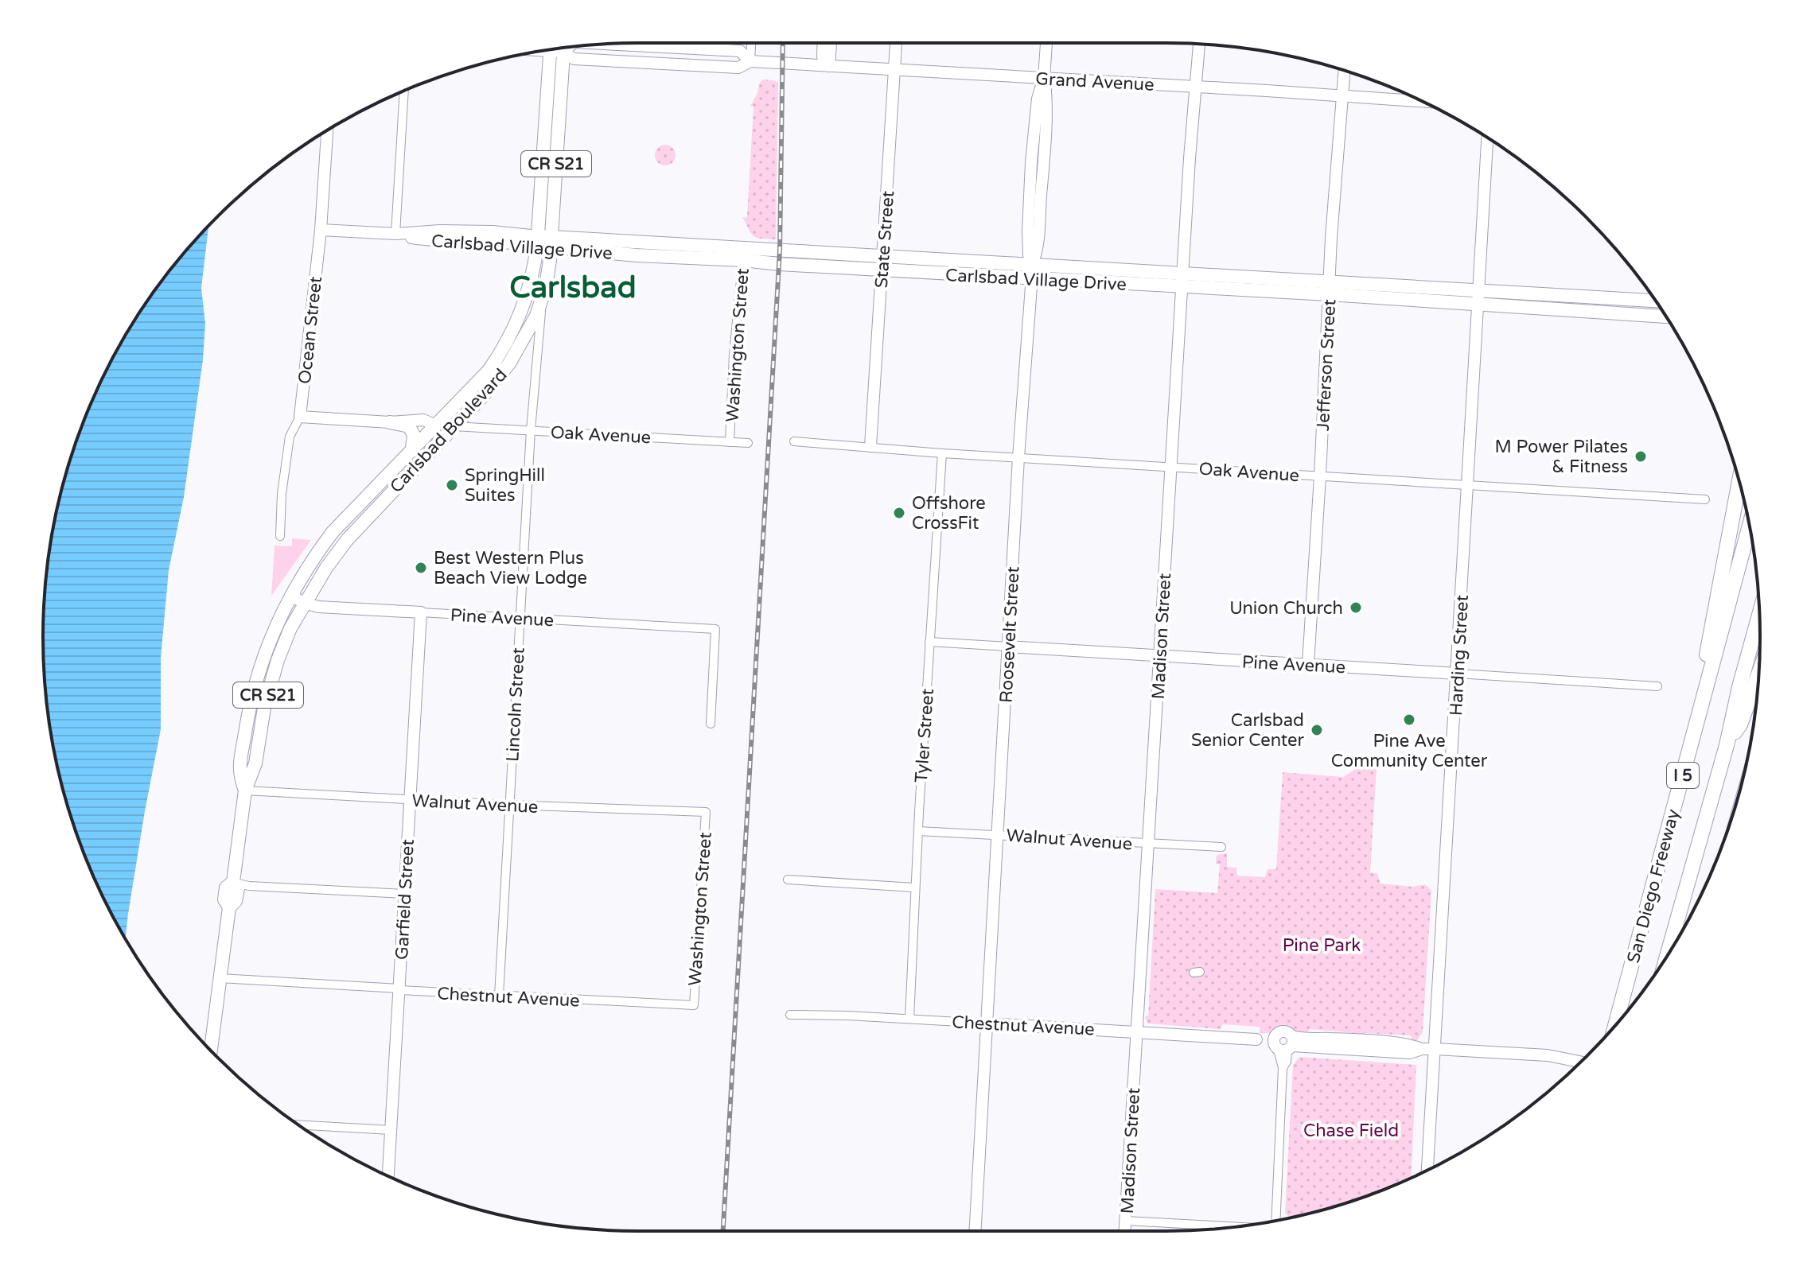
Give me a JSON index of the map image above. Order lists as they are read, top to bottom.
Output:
{
  "streets": {
    "highway": ["I 5", "San Diego Freeway"],
    "main road": ["CR S21", "Carlsbad Village Drive", "Carlsbad Boulevard"],
    "street": [
      "Grand Avenue",
      "State Street",
      "Ocean Street",
      "Washington Street",
      "Jefferson Street",
      "Oak Avenue",
      "Pine Avenue",
      "Roosevelt Street",
      "Madison Street",
      "Harding Street",
      "Lincoln Street",
      "Tyler Street",
      "Walnut Avenue",
      "Garfield Street",
      "Chestnut Avenue"
    ]
  },
  "crossings": [
    ["Grand Avenue", "State Street"],
    ["Grand Avenue", "Jefferson Street"],
    ["Grand Avenue", "Roosevelt Street"],
    ["Grand Avenue", "Madison Street"],
    ["State Street", "Carlsbad Village Drive"],
    ["State Street", "Oak Avenue"],
    ["Carlsbad Village Drive", "Ocean Street"],
    ["Carlsbad Village Drive", "Washington Street"],
    ["Carlsbad Village Drive", "Jefferson Street"],
    ["Carlsbad Village Drive", "Carlsbad Boulevard"],
    ["Carlsbad Village Drive", "Roosevelt Street"],
    ["Carlsbad Village Drive", "Madison Street"],
    ["Carlsbad Village Drive", "Harding Street"],
    ["Washington Street", "Oak Avenue"],
    ["Washington Street", "Walnut Avenue"],
    ["Washington Street", "Chestnut Avenue"],
    ["Jefferson Street", "Oak Avenue"],
    ["Jefferson Street", "Pine Avenue"],
    ["Carlsbad Boulevard", "Oak Avenue"],
    ["Carlsbad Boulevard", "Pine Avenue"],
    ["Carlsbad Boulevard", "Lincoln Street"],
    ["Carlsbad Boulevard", "Walnut Avenue"],
    ["Carlsbad Boulevard", "Chestnut Avenue"],
    ["Oak Avenue", "Roosevelt Street"],
    ["Oak Avenue", "Madison Street"],
    ["Oak Avenue", "Harding Street"],
    ["Oak Avenue", "Lincoln Street"],
    ["Oak Avenue", "Tyler Street"],
    ["Pine Avenue", "Roosevelt Street"],
    ["Pine Avenue", "Madison Street"],
    ["Pine Avenue", "Harding Street"],
    ["Pine Avenue", "Lincoln Street"],
    ["Pine Avenue", "Tyler Street"],
    ["Pine Avenue", "Garfield Street"],
    ["Roosevelt Street", "Walnut Avenue"],
    ["Roosevelt Street", "Chestnut Avenue"],
    ["Madison Street", "Walnut Avenue"],
    ["Madison Street", "Chestnut Avenue"],
    ["Harding Street", "Chestnut Avenue"],
    ["Lincoln Street", "Walnut Avenue"],
    ["Lincoln Street", "Chestnut Avenue"],
    ["Tyler Street", "Walnut Avenue"],
    ["Tyler Street", "Chestnut Avenue"],
    ["Walnut Avenue", "Garfield Street"],
    ["Garfield Street", "Chestnut Avenue"]
  ],
  "districts": ["Carlsbad"],
  "parks": ["Pine Park", "Chase Field"],
  "places": [
    "M Power Pilates & Fitness",
    "SpringHill Suites",
    "Offshore CrossFit",
    "Best Western Plus Beach View Lodge",
    "Union Church",
    "Pine Ave Community Center",
    "Carlsbad Senior Center"
  ]
}
